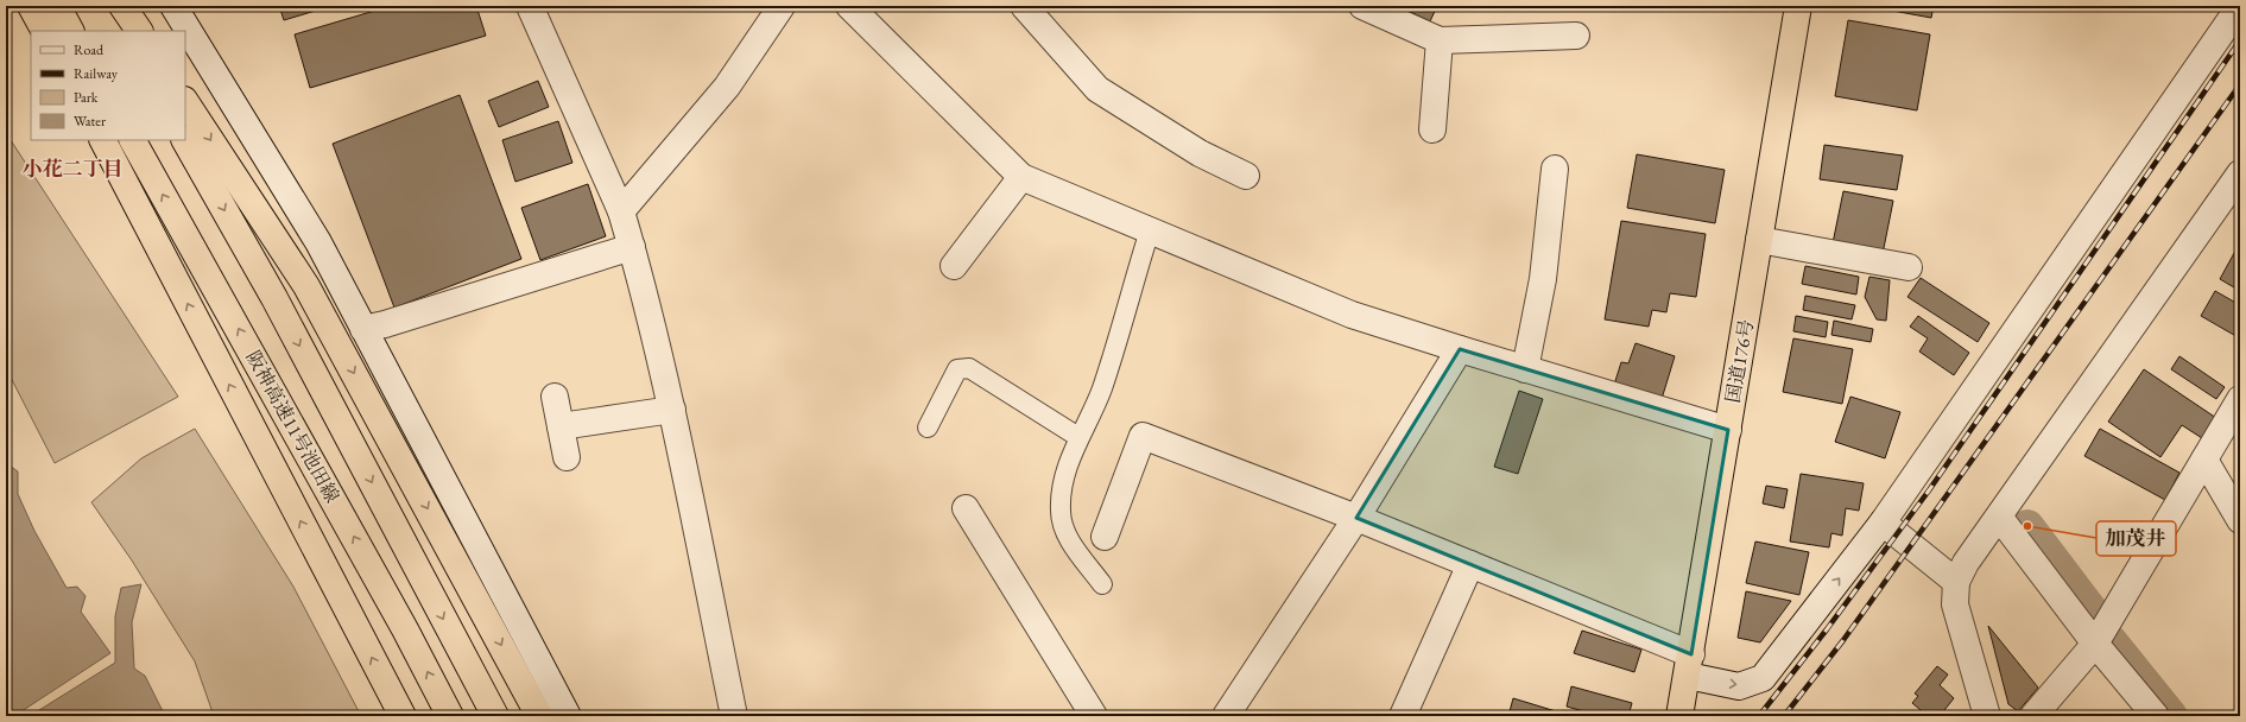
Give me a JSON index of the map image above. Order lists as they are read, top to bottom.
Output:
{
  "streets": {
    "highway": ["国道176号", "阪神高速11号池田線"]
  },
  "districts": ["小花二丁目"],
  "places": ["加茂井"],
  "legend": [
    "Road",
    "Railway",
    "Park",
    "Water"
  ]
}
